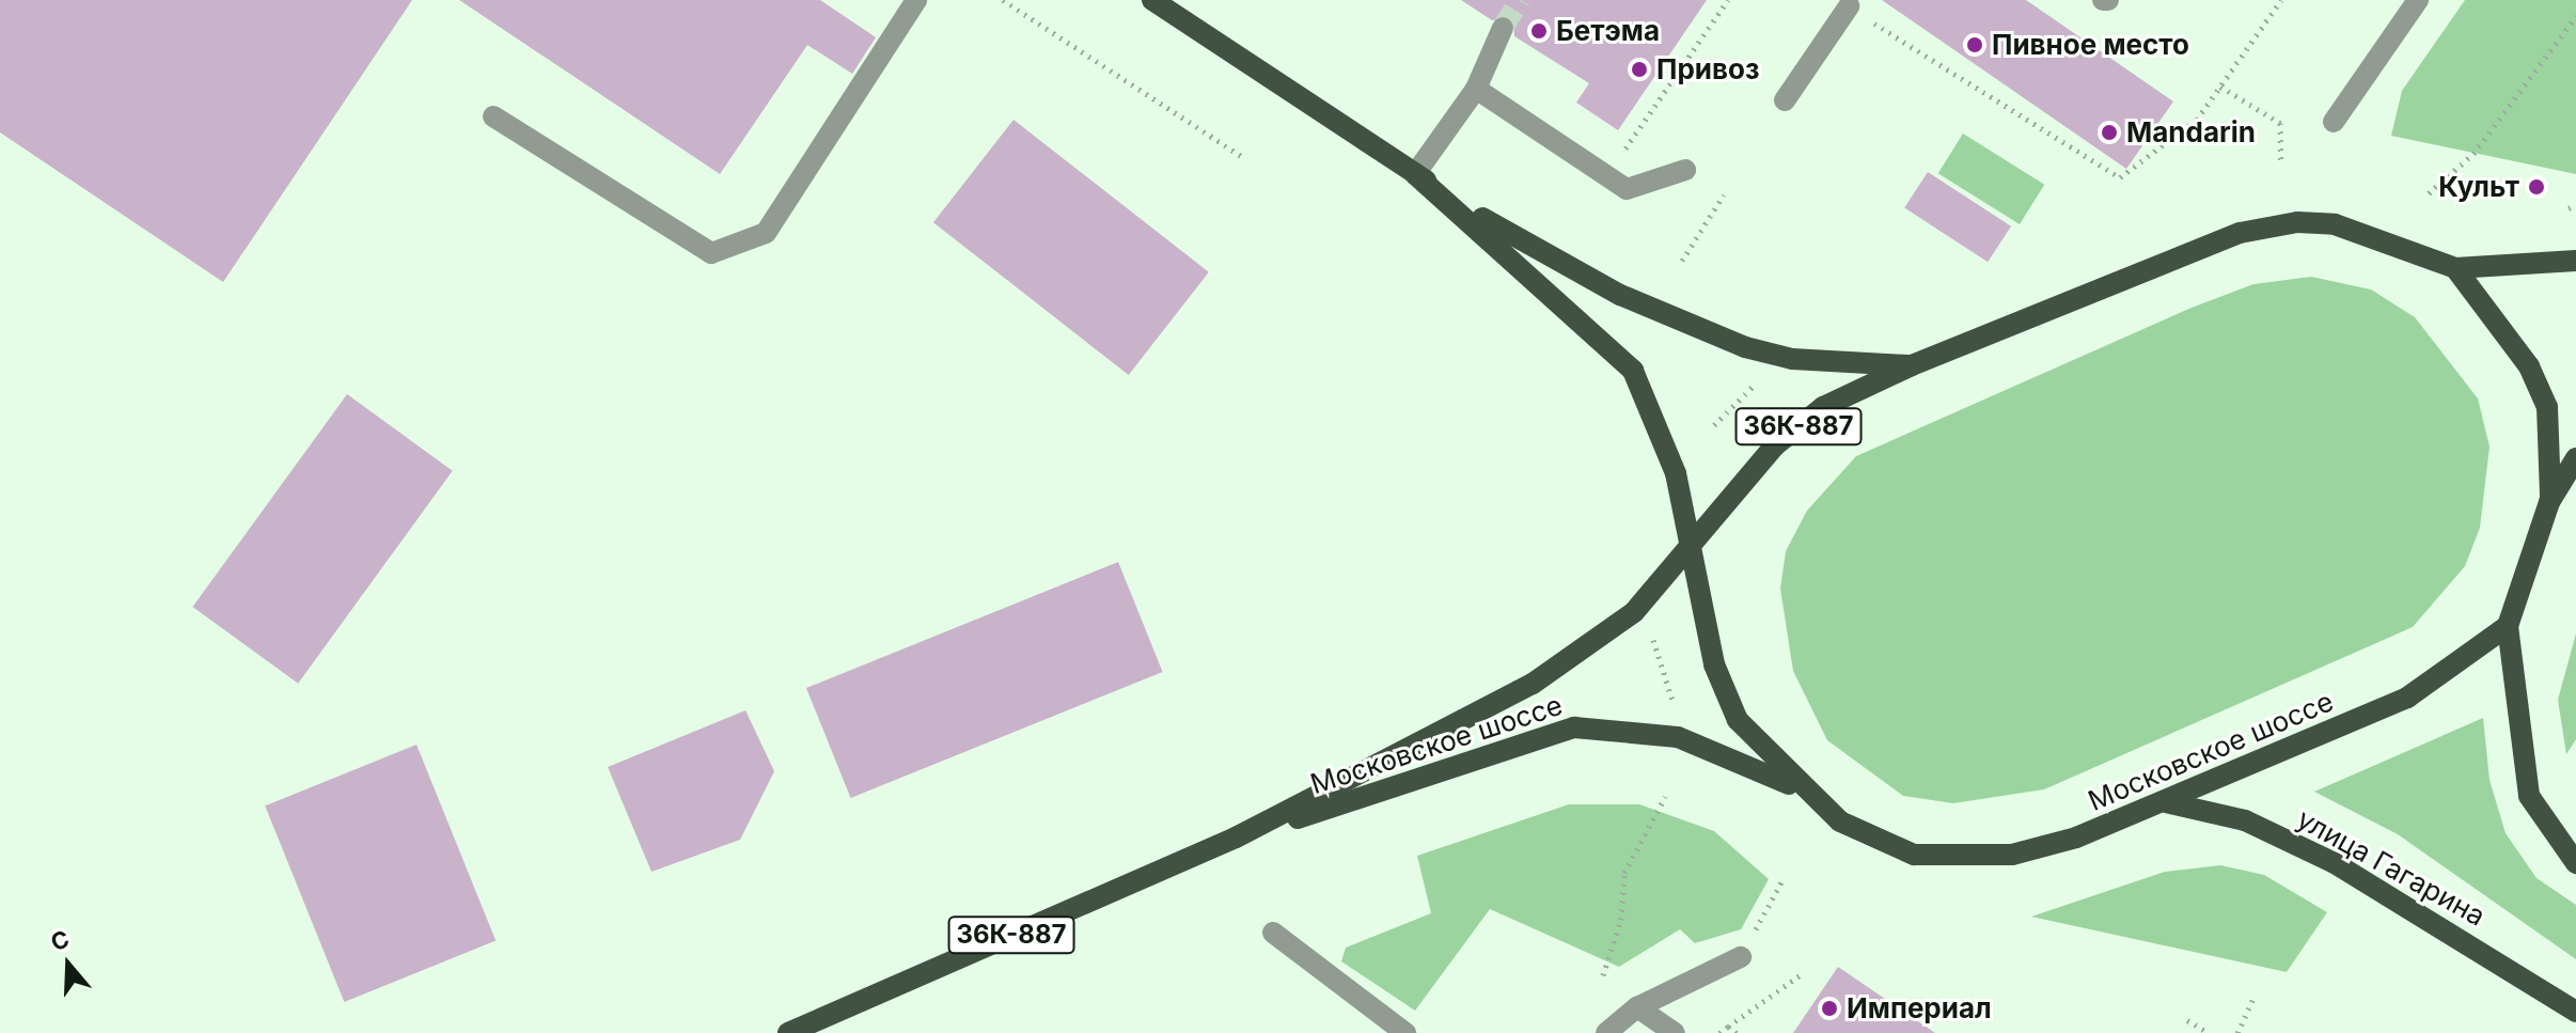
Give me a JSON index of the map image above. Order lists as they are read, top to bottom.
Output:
{
  "streets": {
    "main road": ["36К-887", "Московское шоссе", "улица Гагарина"]
  },
  "crossings": [
    ["Московское шоссе", "улица Гагарина"]
  ],
  "places": [
    "Бетэма",
    "Пивное место",
    "Привоз",
    "Mandarin",
    "Культ",
    "Империал"
  ],
  "north": "top"
}
